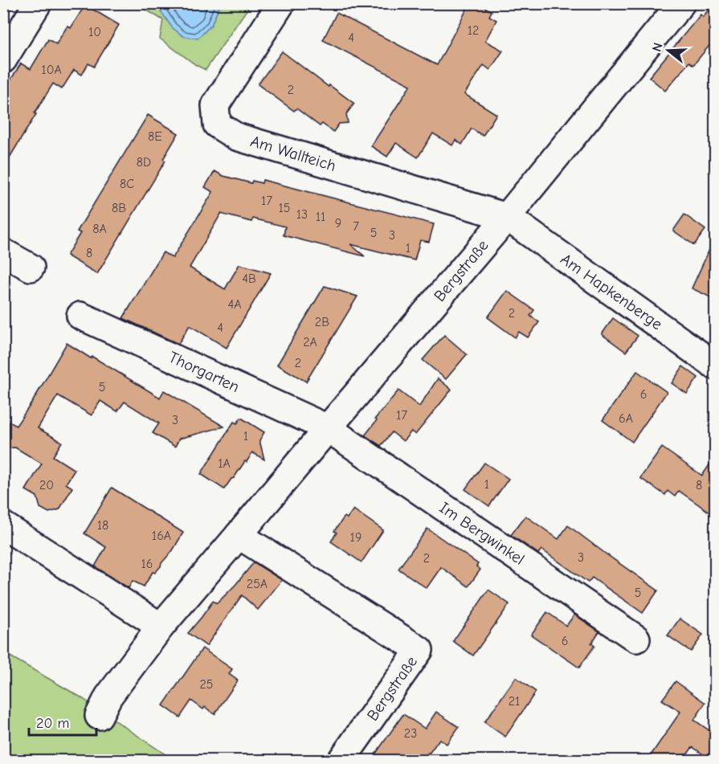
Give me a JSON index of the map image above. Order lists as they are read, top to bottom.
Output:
{
  "streets": {
    "street": [
      "Am Wallteich",
      "Bergstraße",
      "Am Hapkenberge",
      "Thorgarten",
      "Im Bergwinkel"
    ]
  },
  "crossings": [
    ["Am Wallteich", "Bergstraße"],
    ["Am Wallteich", "Am Hapkenberge"],
    ["Bergstraße", "Am Hapkenberge"],
    ["Bergstraße", "Thorgarten"],
    ["Bergstraße", "Im Bergwinkel"],
    ["Thorgarten", "Im Bergwinkel"]
  ],
  "house_numbers": [
    "12",
    "10",
    "4",
    "10A",
    "2",
    "8E",
    "8D",
    "8C",
    "17",
    "8B",
    "15",
    "13",
    "11",
    "9",
    "7",
    "8A",
    "5",
    "3",
    "1",
    "8",
    "4B",
    "4A",
    "2",
    "2B",
    "4",
    "2A",
    "2",
    "5",
    "6",
    "17",
    "6A",
    "3",
    "1",
    "1A",
    "1",
    "20",
    "8",
    "18",
    "16A",
    "19",
    "3",
    "2",
    "16",
    "25A",
    "5",
    "6",
    "25",
    "21",
    "23"
  ],
  "scale_bar": "20 m",
  "north": "left"
}
